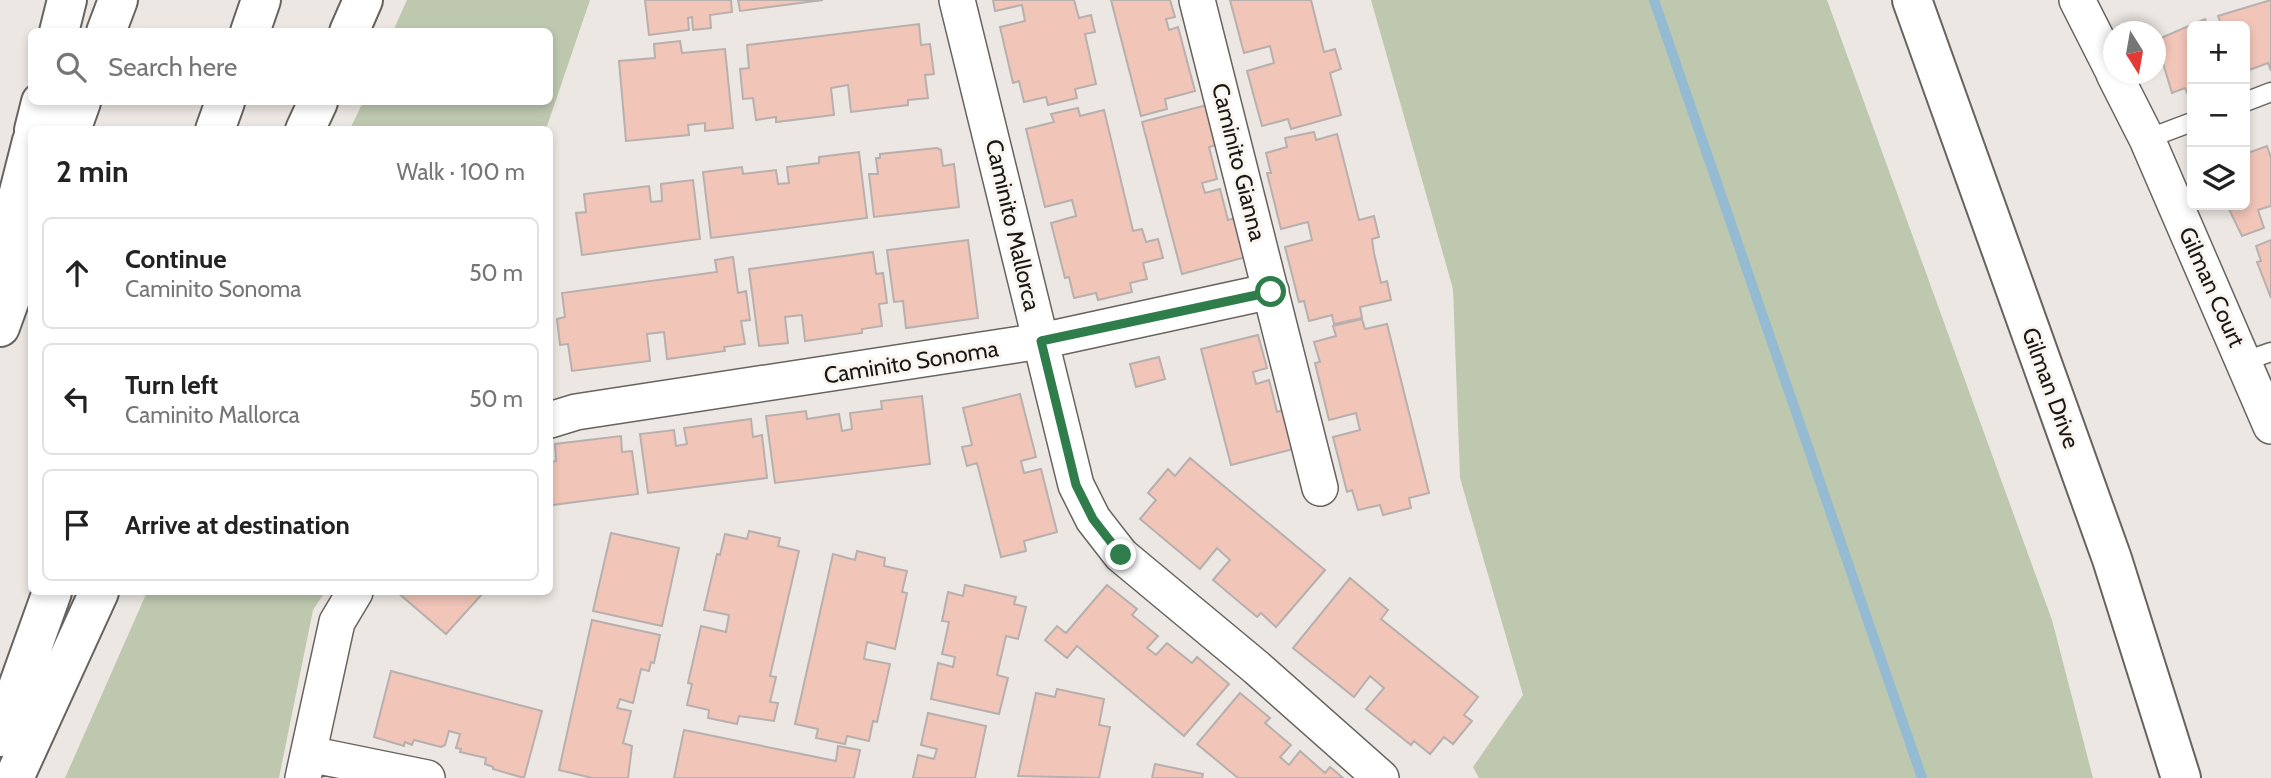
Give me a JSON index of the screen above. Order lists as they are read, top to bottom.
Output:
{
  "streets": {
    "main road": ["Gilman Drive"],
    "street": [
      "Caminito Gianna",
      "Caminito Mallorca",
      "Gilman Court",
      "Caminito Sonoma"
    ]
  },
  "crossings": [
    ["Caminito Gianna", "Caminito Sonoma"],
    ["Caminito Mallorca", "Caminito Sonoma"]
  ],
  "north": "bottom",
  "page": {
    "map_buttons": ["+", "−"],
    "search": "Search here",
    "heading": ["2 min", "Walk · 100 m"],
    "list": [
      ["Continue", "Caminito Sonoma", "50 m"],
      ["Turn left", "Caminito Mallorca", "50 m"],
      "Arrive at destination"
    ]
  }
}
